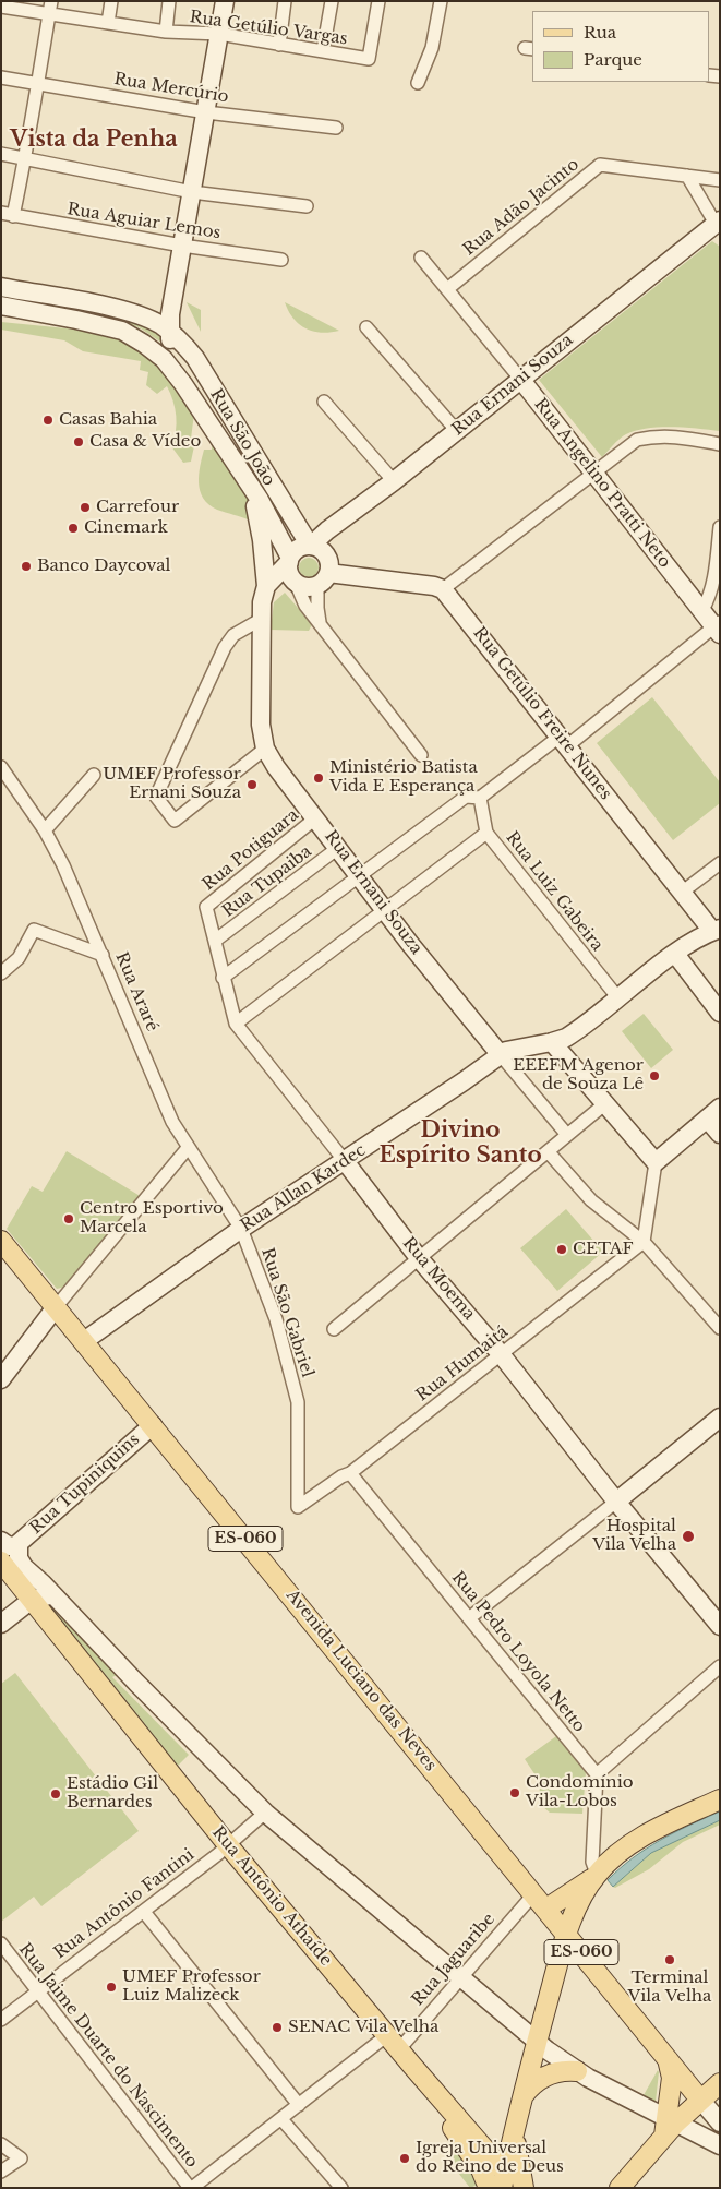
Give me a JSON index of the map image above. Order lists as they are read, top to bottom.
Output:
{
  "streets": {
    "main road": ["ES-060", "Avenida Luciano das Neves", "Rua Antônio Athaíde"],
    "street": [
      "Rua Getúlio Vargas",
      "Rua Mercúrio",
      "Rua Adão Jacinto",
      "Rua Aguiar Lemos",
      "Rua Ernani Souza",
      "Rua São João",
      "Rua Angelino Pratti Neto",
      "Rua Getúlio Freire Nunes",
      "Rua Potiguara",
      "Rua Tupaiba",
      "Rua Luiz Gabeira",
      "Rua Araré",
      "Rua Allan Kardec",
      "Rua Moema",
      "Rua São Gabriel",
      "Rua Humaitá",
      "Rua Tupiniquins",
      "Rua Pedro Loyola Netto",
      "Rua Antônio Fantini",
      "Rua Jaguaribe",
      "Rua Jaime Duarte do Nascimento"
    ]
  },
  "crossings": [
    ["Rua Adão Jacinto", "Rua Angelino Pratti Neto"],
    ["Rua Ernani Souza", "Rua São João"],
    ["Rua Ernani Souza", "Rua Angelino Pratti Neto"],
    ["Rua Ernani Souza", "Rua Potiguara"],
    ["Rua Ernani Souza", "Rua Tupaiba"],
    ["Rua Ernani Souza", "Rua Allan Kardec"],
    ["Rua Getúlio Freire Nunes", "Rua Allan Kardec"],
    ["Rua Potiguara", "Rua Moema"],
    ["Rua Tupaiba", "Rua Moema"],
    ["Rua Luiz Gabeira", "Rua Allan Kardec"],
    ["Rua Araré", "Rua Allan Kardec"],
    ["Rua Araré", "Rua São Gabriel"],
    ["Rua Allan Kardec", "Rua Moema"],
    ["Rua Allan Kardec", "Rua São Gabriel"],
    ["Rua Allan Kardec", "Avenida Luciano das Neves"],
    ["Rua Moema", "Rua Humaitá"],
    ["Rua São Gabriel", "Rua Humaitá"],
    ["Rua Humaitá", "Rua Pedro Loyola Netto"],
    ["Rua Tupiniquins", "Avenida Luciano das Neves"],
    ["Avenida Luciano das Neves", "Rua Jaguaribe"],
    ["Rua Antônio Athaíde", "Rua Antônio Fantini"],
    ["Rua Antônio Athaíde", "Rua Jaguaribe"],
    ["Rua Antônio Fantini", "Rua Jaime Duarte do Nascimento"],
    ["Rua Jaguaribe", "Rua Jaime Duarte do Nascimento"]
  ],
  "districts": ["Vista da Penha", "Divino Espírito Santo"],
  "places": [
    "Casas Bahia",
    "Casa & Vídeo",
    "Carrefour",
    "Cinemark",
    "Banco Daycoval",
    "Ministério Batista Vida E Esperança",
    "UMEF Professor Ernani Souza",
    "EEEFM Agenor de Souza Lê",
    "Centro Esportivo Marcela",
    "CETAF",
    "Hospital Vila Velha",
    "Condomínio Vila-Lobos",
    "Estádio Gil Bernardes",
    "Terminal Vila Velha",
    "UMEF Professor Luiz Malizeck",
    "SENAC Vila Velha",
    "Igreja Universal do Reino de Deus"
  ],
  "legend": ["Rua", "Parque"]
}
